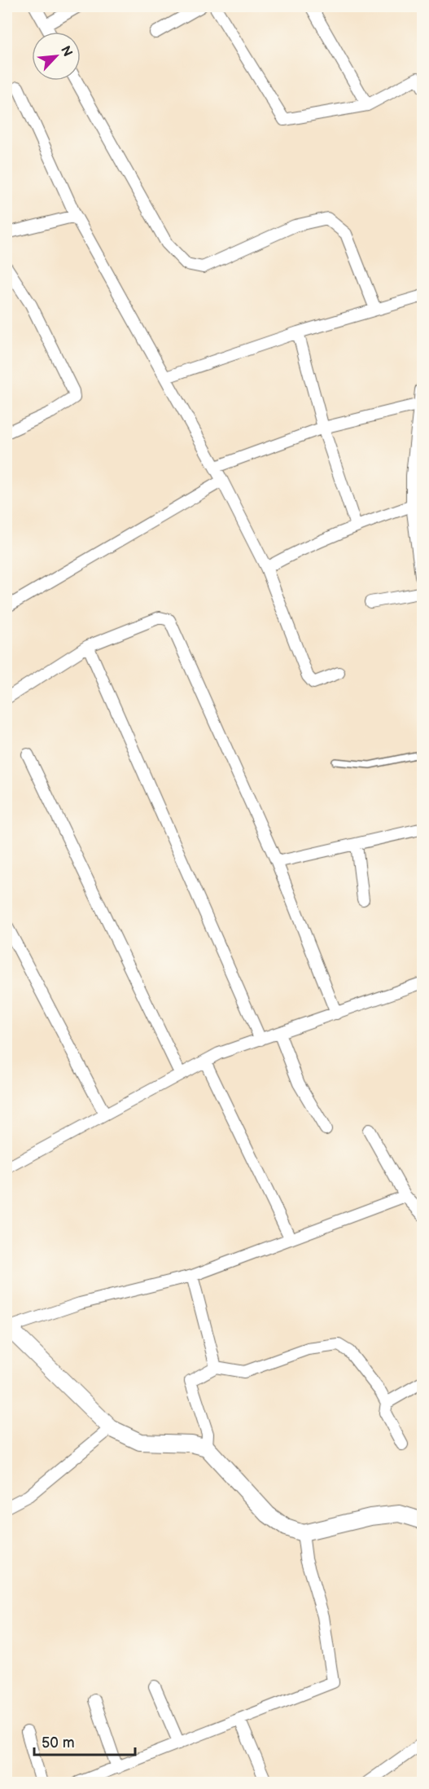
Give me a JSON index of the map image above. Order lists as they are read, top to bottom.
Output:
{
  "scale_bar": "50 m",
  "north": "top right"
}
